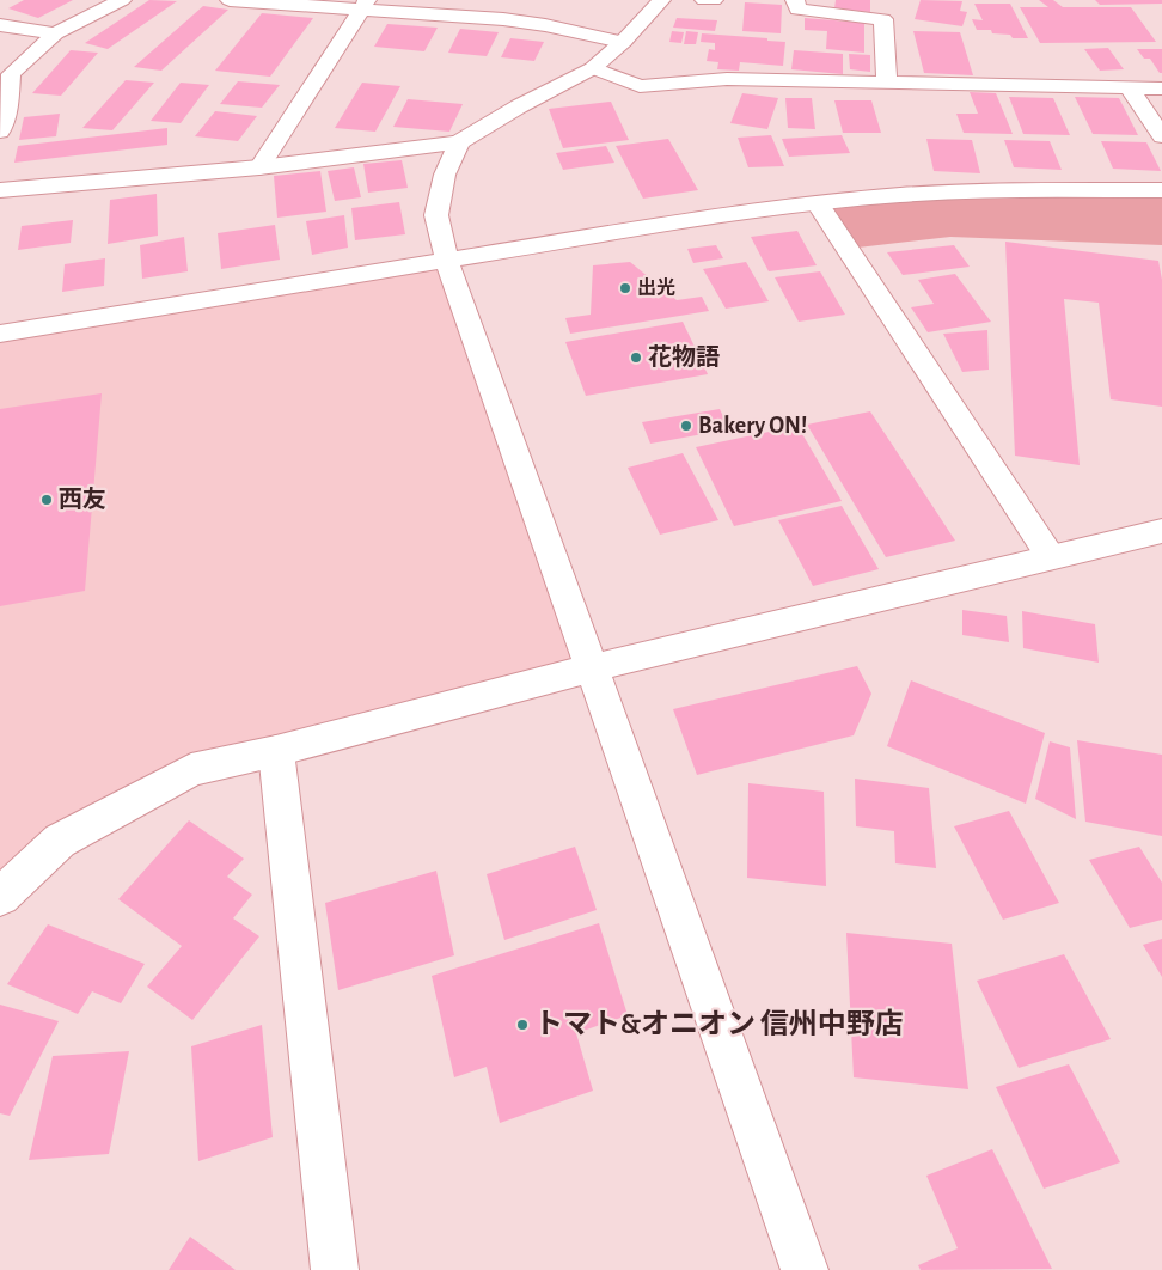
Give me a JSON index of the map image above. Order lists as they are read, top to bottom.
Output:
{
  "places": [
    "出光",
    "花物語",
    "Bakery ON!",
    "西友",
    "トマト&オニオン 信州中野店"
  ]
}
